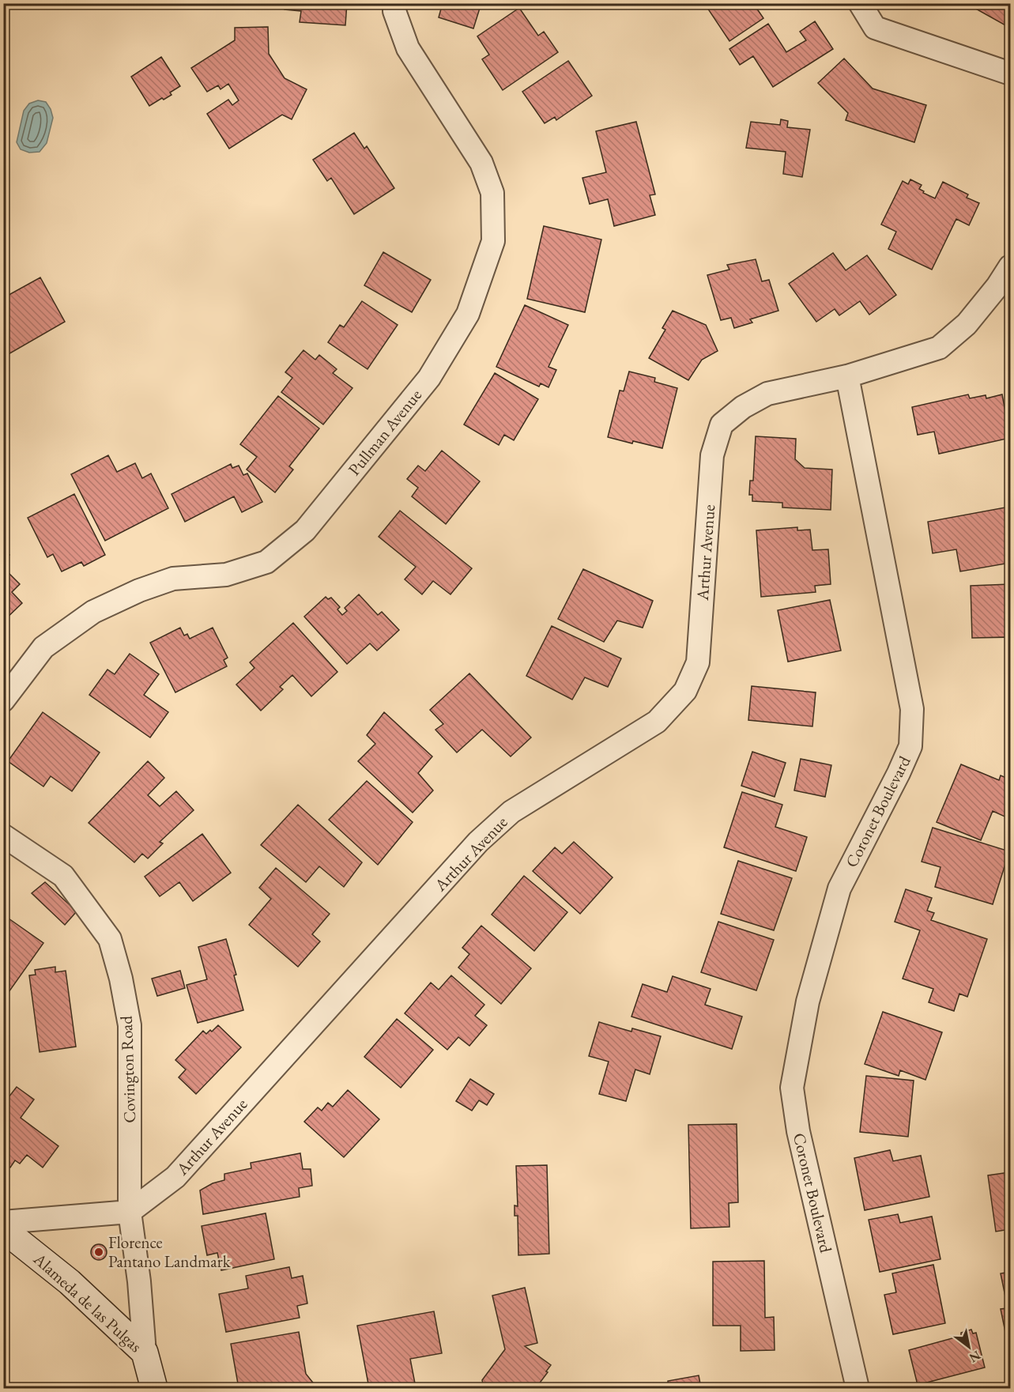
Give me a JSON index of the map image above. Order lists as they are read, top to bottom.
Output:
{
  "streets": {
    "main road": ["Alameda de las Pulgas"],
    "street": [
      "Pullman Avenue",
      "Arthur Avenue",
      "Coronet Boulevard",
      "Covington Road"
    ]
  },
  "crossings": [
    ["Arthur Avenue", "Coronet Boulevard"],
    ["Arthur Avenue", "Covington Road"],
    ["Covington Road", "Alameda de las Pulgas"]
  ],
  "places": ["Florence Pantano Landmark"],
  "north": "bottom right"
}
